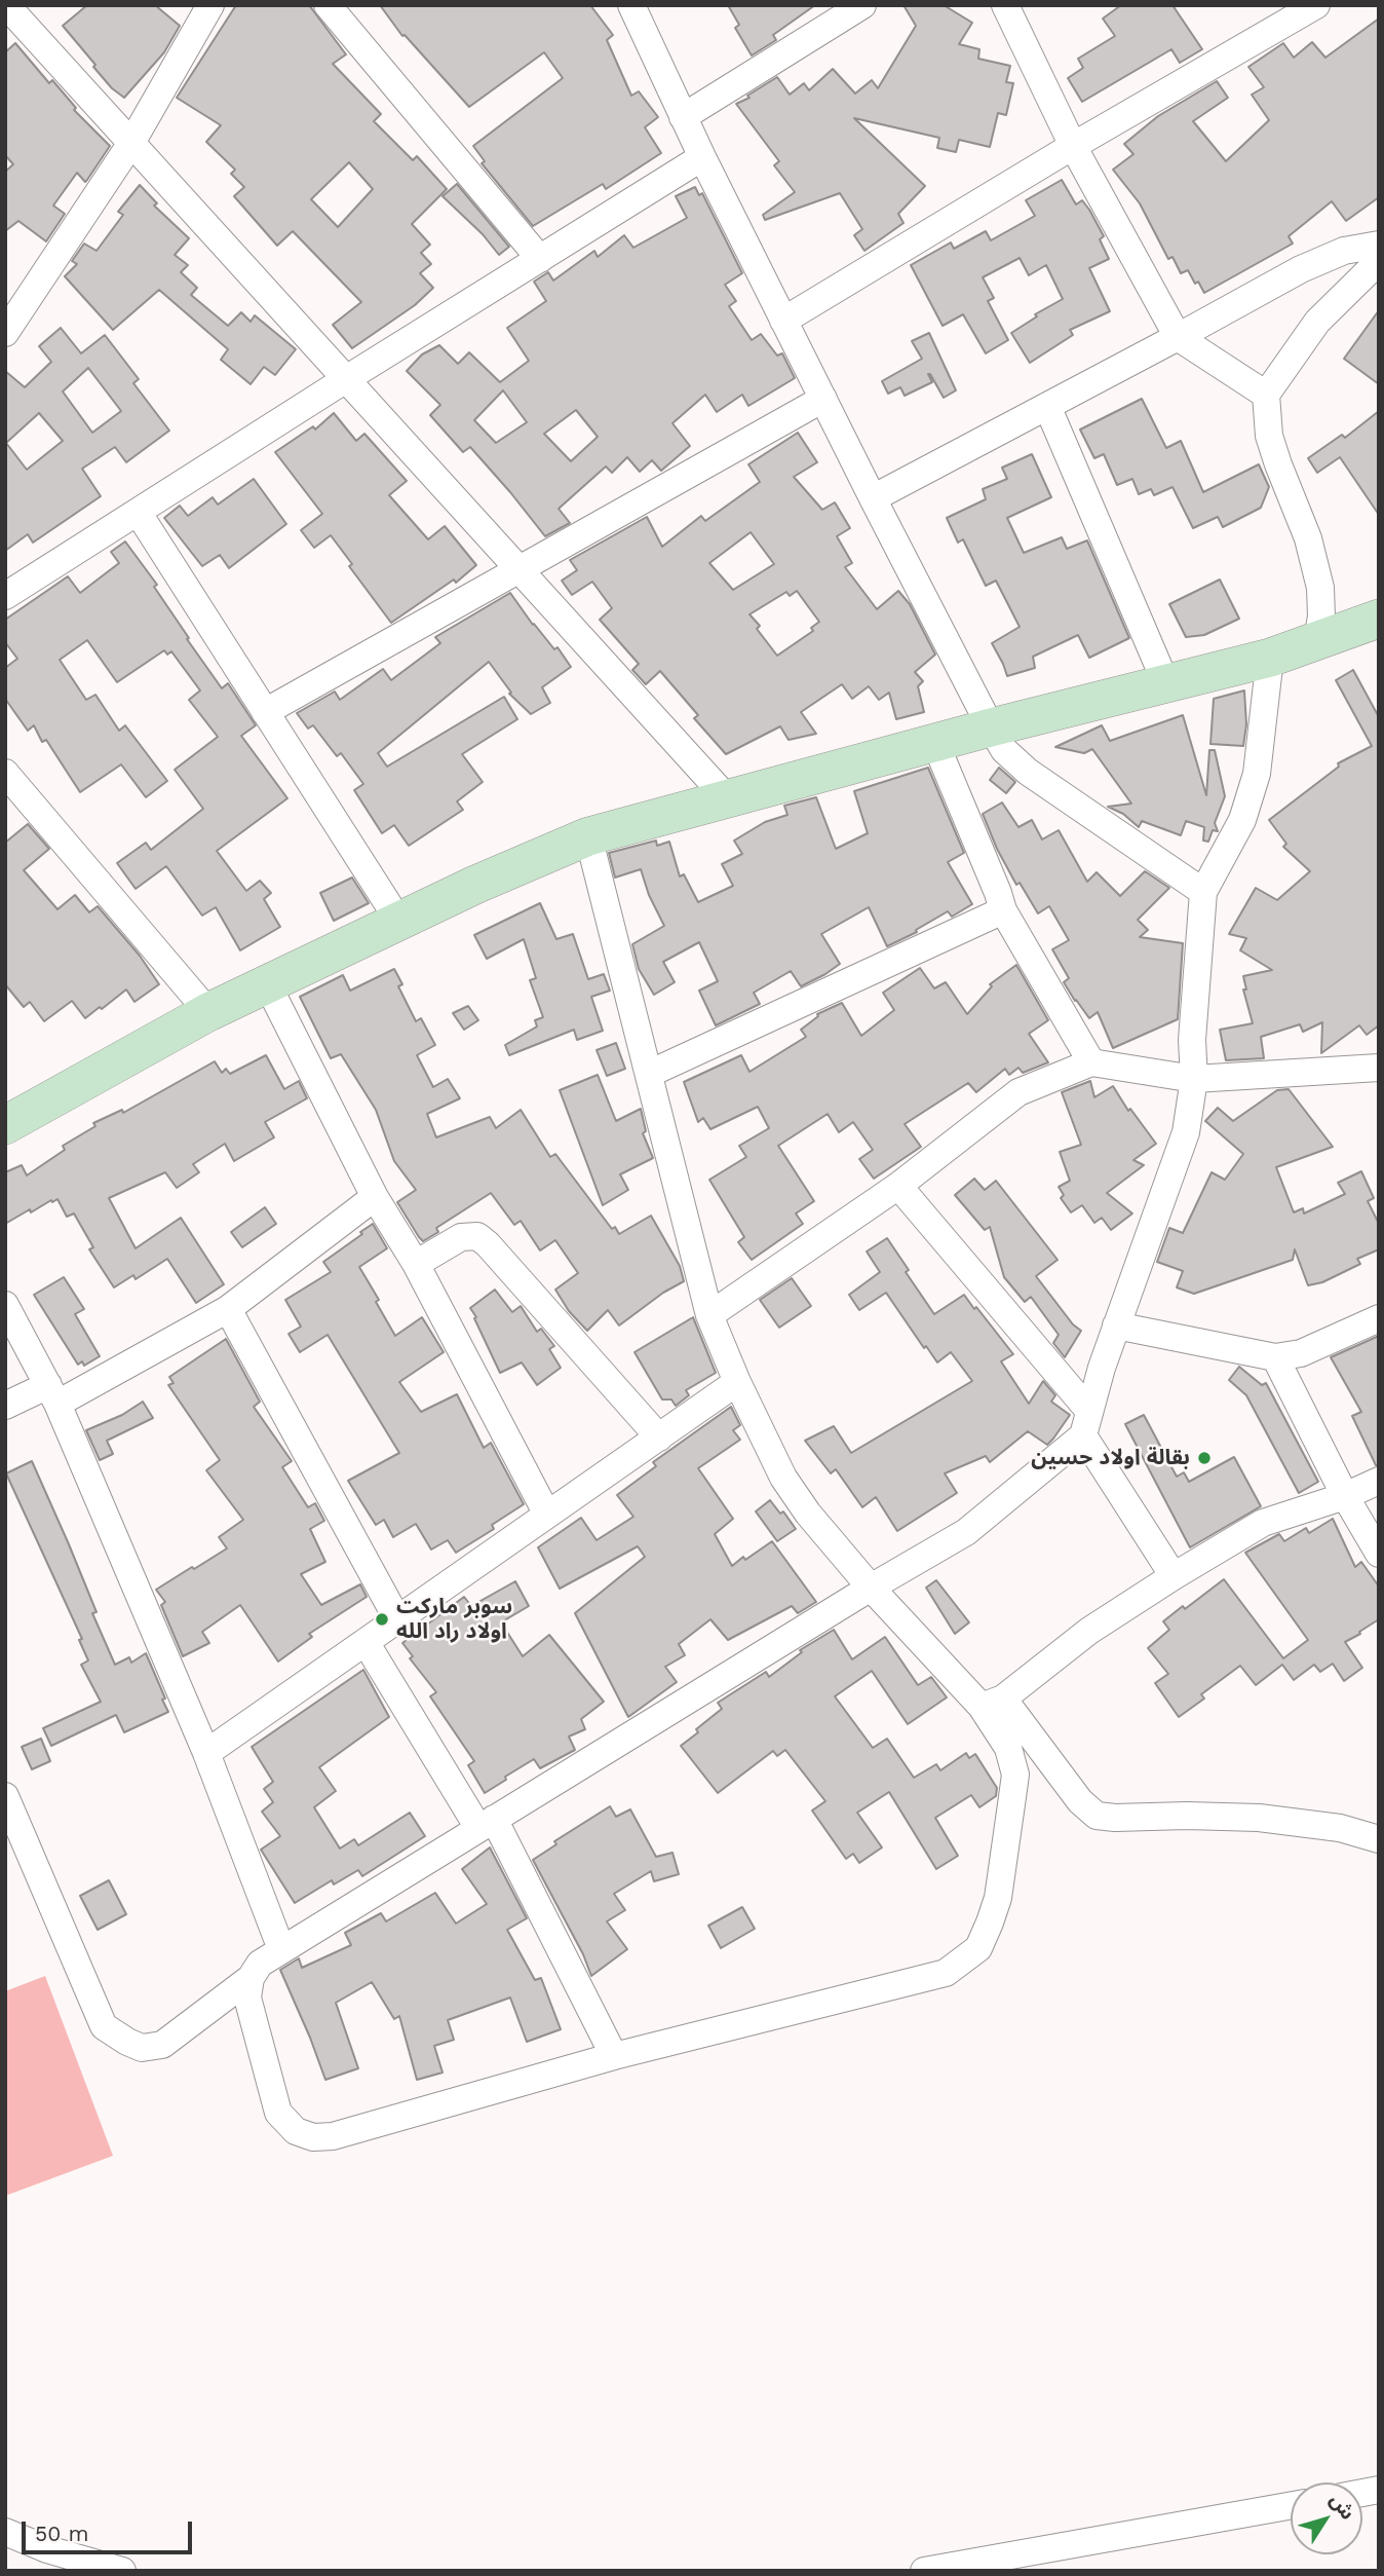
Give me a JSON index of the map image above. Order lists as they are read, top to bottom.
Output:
{
  "places": ["بقالة اولاد حسين", "سوبر ماركت اولاد راد الله"],
  "scale_bar": "50 m",
  "north": "top right"
}
